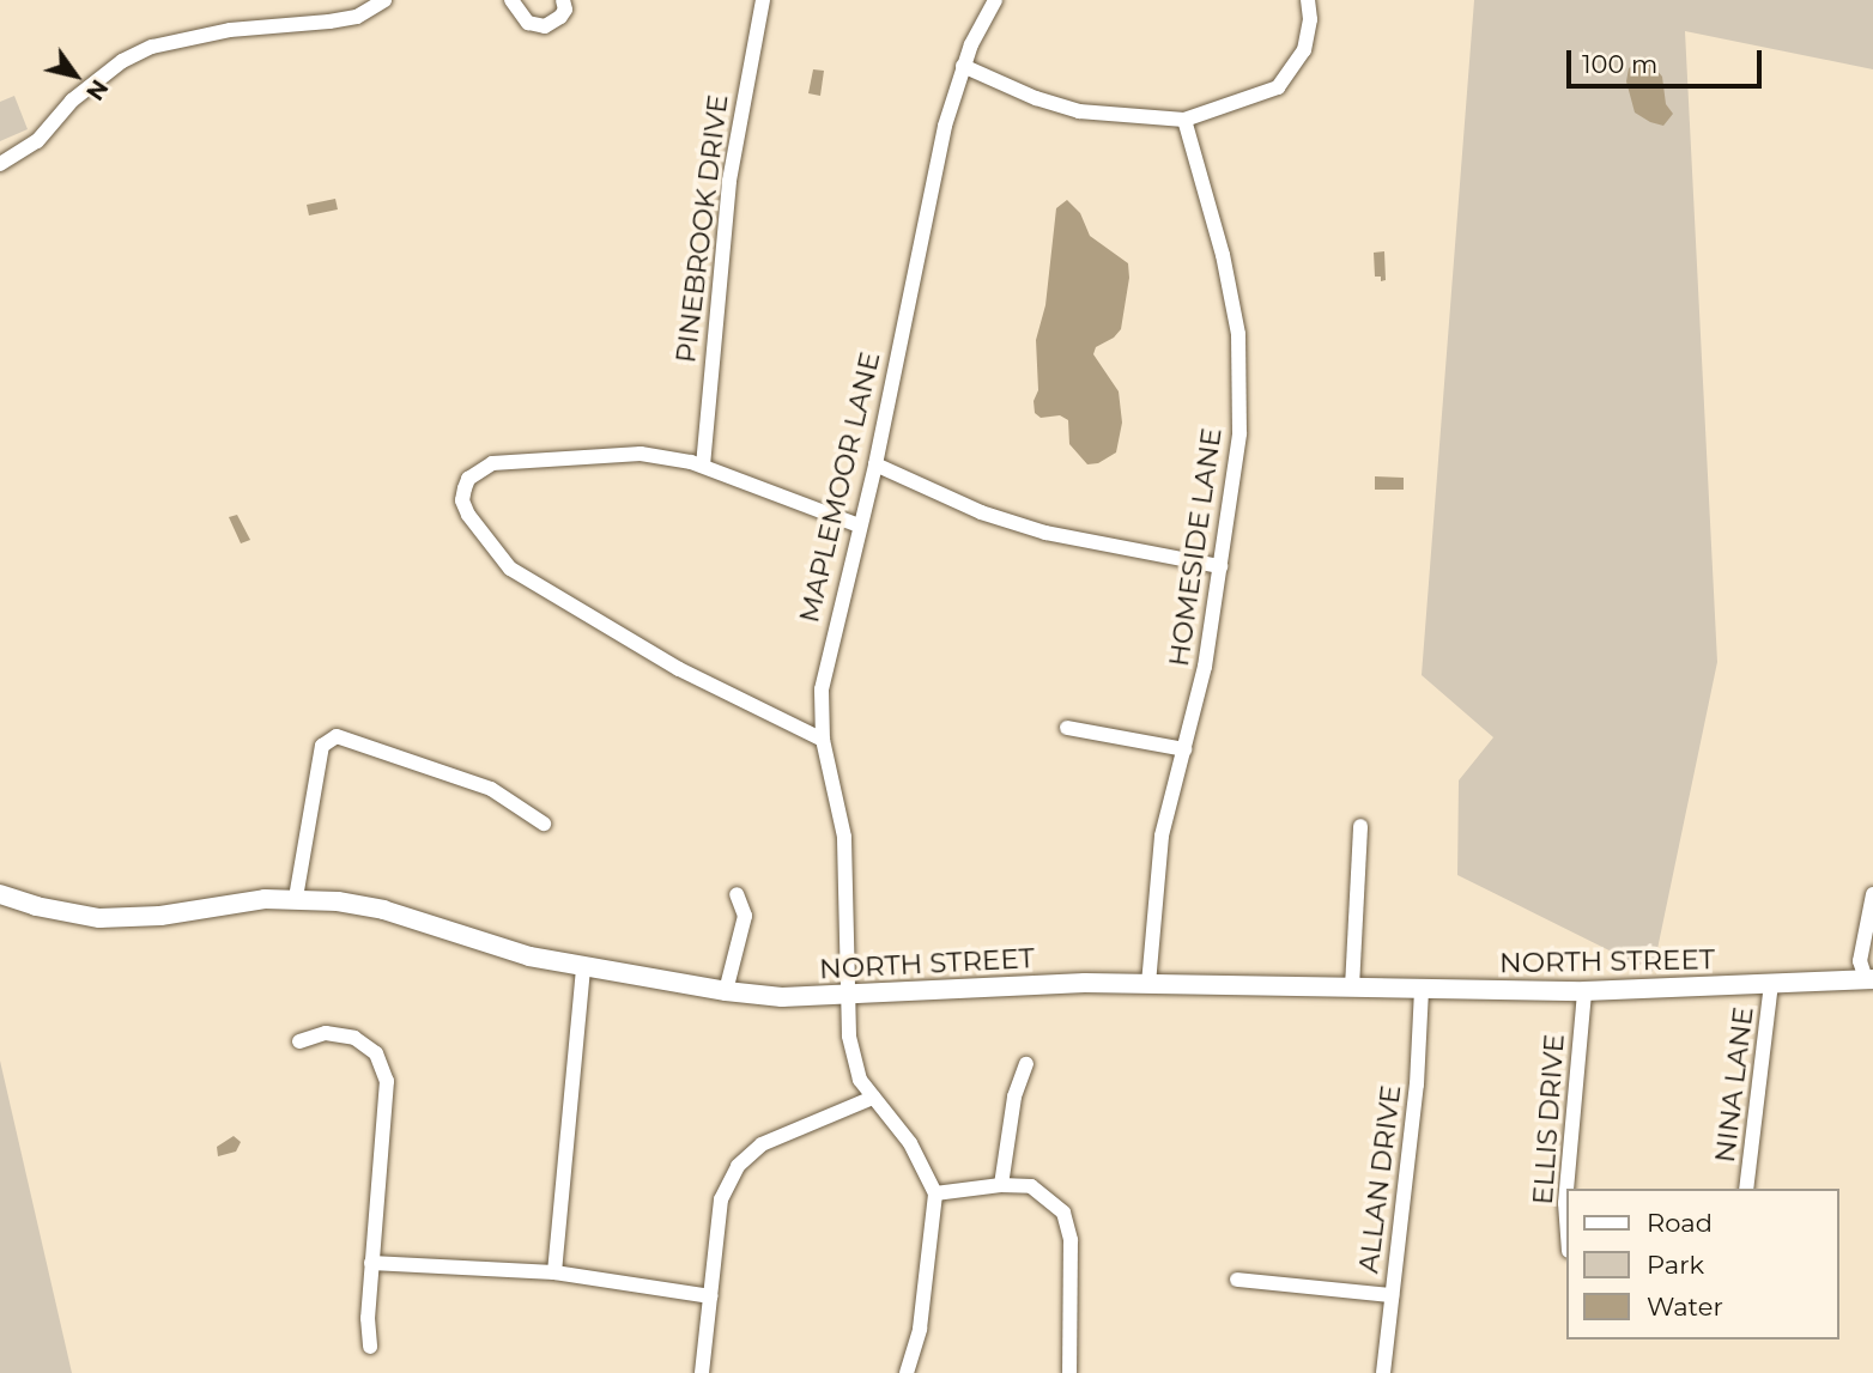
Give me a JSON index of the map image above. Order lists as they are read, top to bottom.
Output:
{
  "streets": {
    "main road": ["NORTH STREET"],
    "street": [
      "PINEBROOK DRIVE",
      "MAPLEMOOR LANE",
      "HOMESIDE LANE",
      "NINA LANE",
      "ELLIS DRIVE",
      "ALLAN DRIVE"
    ]
  },
  "crossings": [
    ["MAPLEMOOR LANE", "NORTH STREET"],
    ["HOMESIDE LANE", "NORTH STREET"],
    ["NORTH STREET", "NINA LANE"],
    ["NORTH STREET", "ELLIS DRIVE"],
    ["NORTH STREET", "ALLAN DRIVE"]
  ],
  "legend": ["Road", "Park", "Water"],
  "scale_bar": "100 m",
  "north": "bottom right"
}
